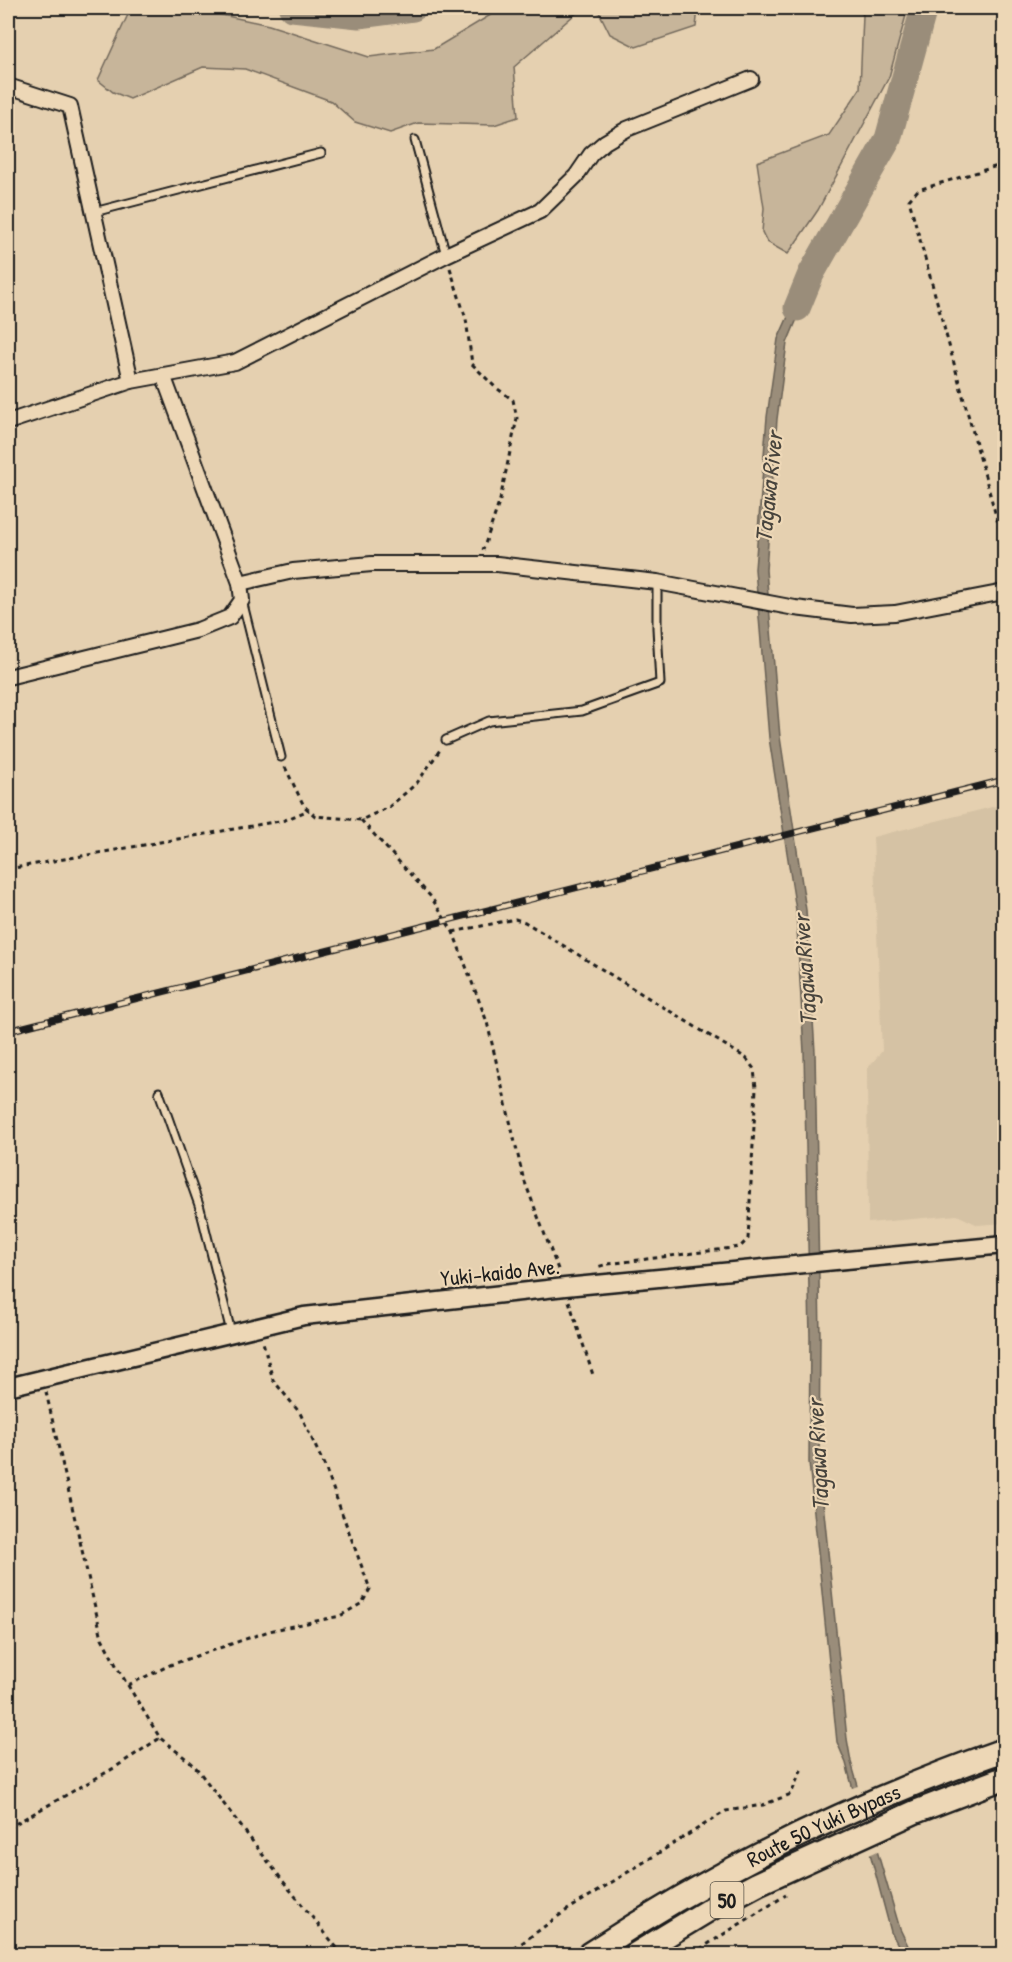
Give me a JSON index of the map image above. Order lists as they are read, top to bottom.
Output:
{
  "streets": {
    "highway": ["Route 50 Yuki Bypass", "50"],
    "street": ["Yuki-kaido Ave."]
  },
  "water": ["Tagawa River"]
}
